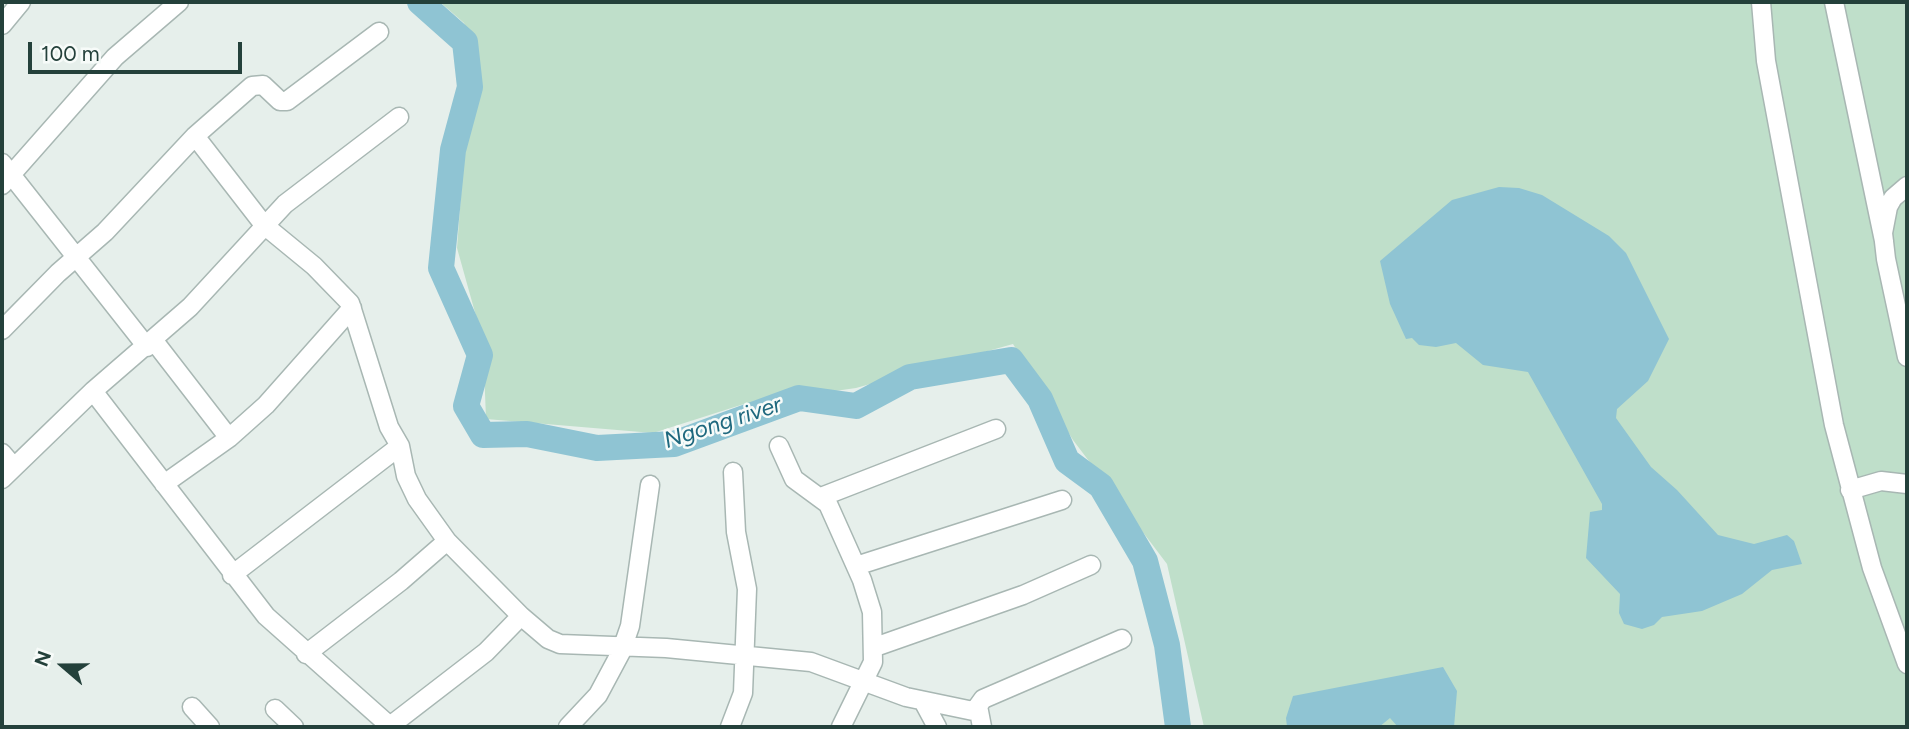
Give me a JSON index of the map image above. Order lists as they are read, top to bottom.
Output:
{
  "water": ["Ngong river"],
  "scale_bar": "100 m",
  "north": "left"
}
